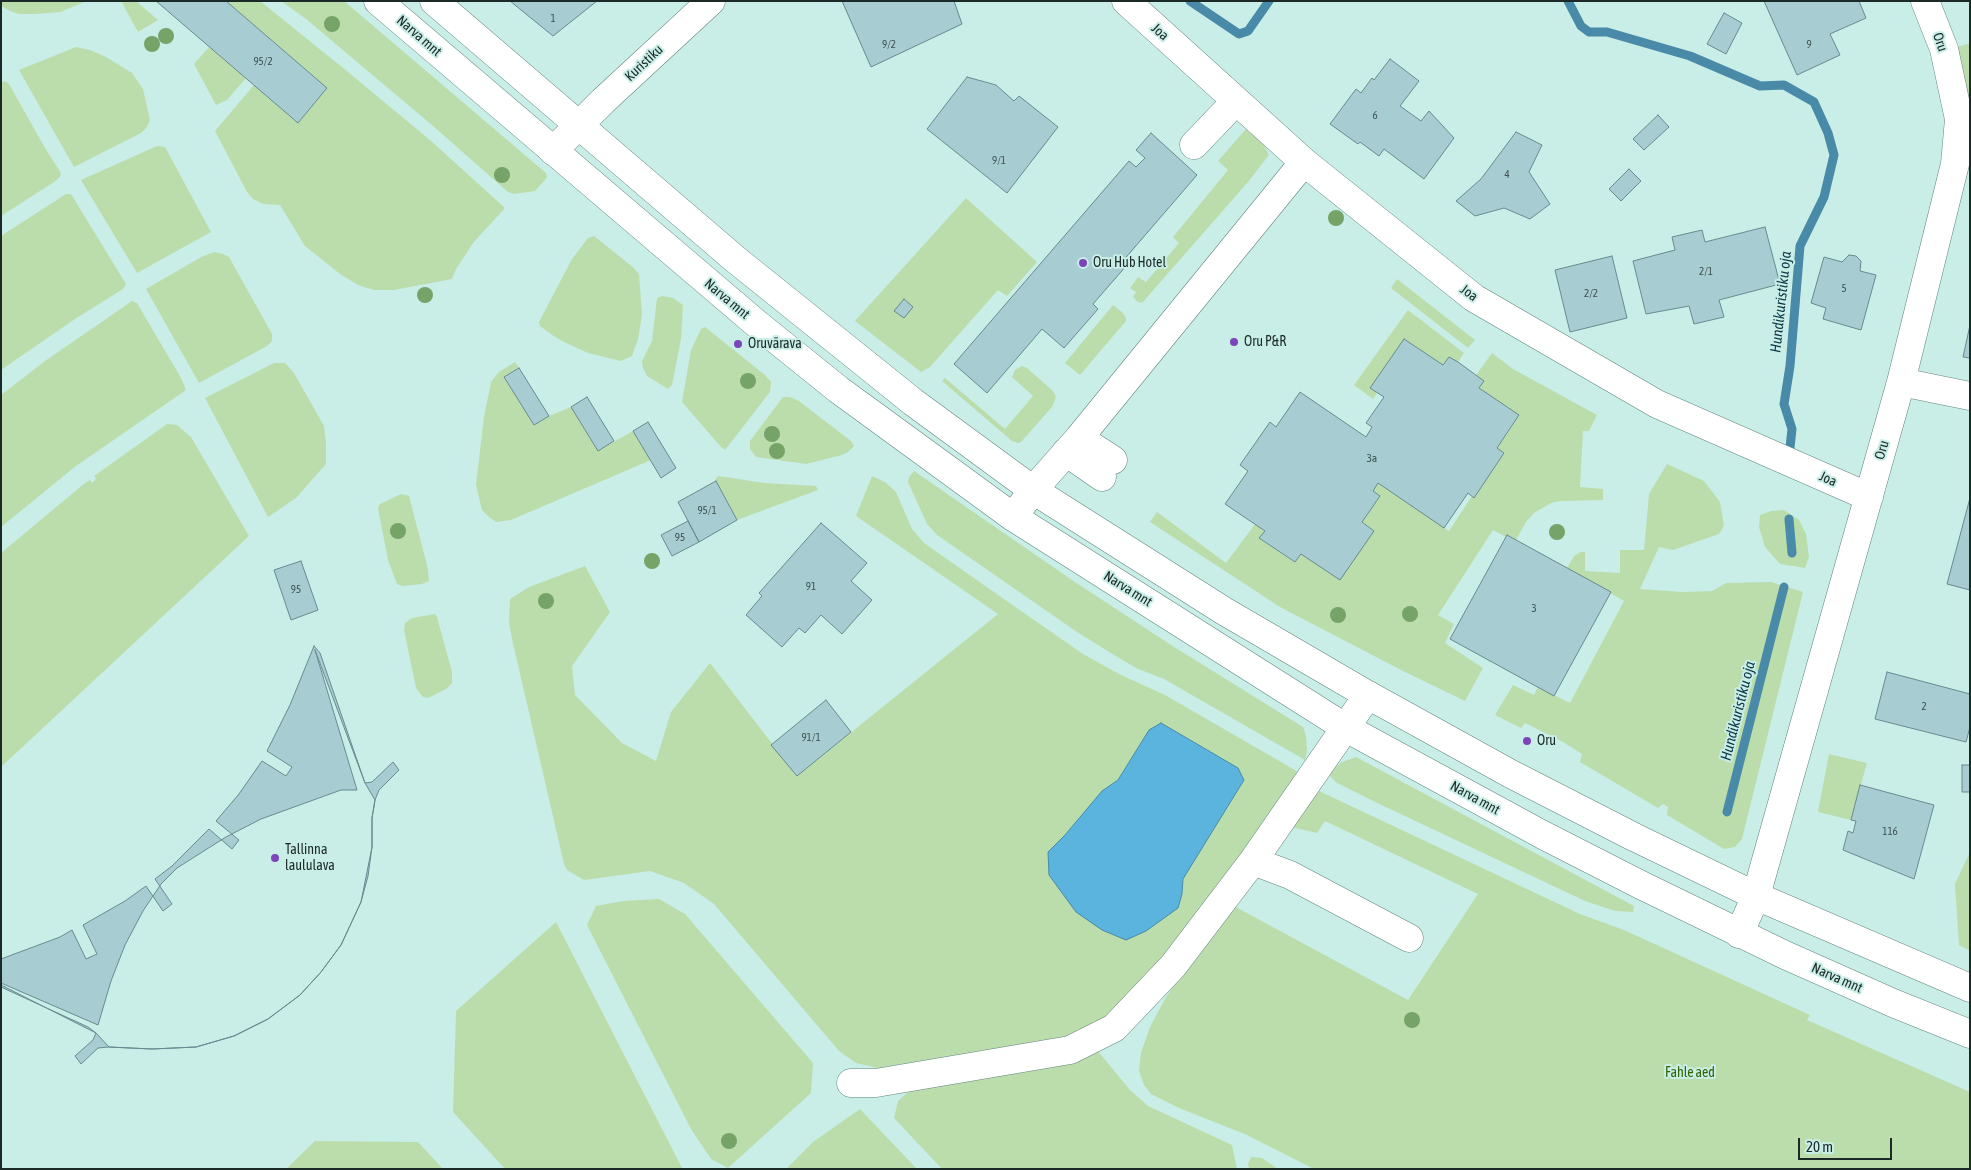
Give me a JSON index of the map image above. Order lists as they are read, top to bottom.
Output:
{
  "streets": {
    "main road": [
      "Joa",
      "Narva mnt",
      "Oru",
      "Kuristiku"
    ]
  },
  "crossings": [
    ["Joa", "Oru"],
    ["Narva mnt", "Oru"],
    ["Narva mnt", "Kuristiku"]
  ],
  "water": ["Hundikuristiku oja"],
  "parks": ["Fahle aed"],
  "places": [
    "Oru Hub Hotel",
    "Oru P&R",
    "Oruvärava",
    "Oru",
    "Tallinna laululava"
  ],
  "house_numbers": [
    "1",
    "9/2",
    "9",
    "95/2",
    "6",
    "9/1",
    "4",
    "2/1",
    "5",
    "2/2",
    "3a",
    "95/1",
    "95",
    "91",
    "95",
    "3",
    "2",
    "91/1",
    "116"
  ],
  "scale_bar": "20 m"
}
